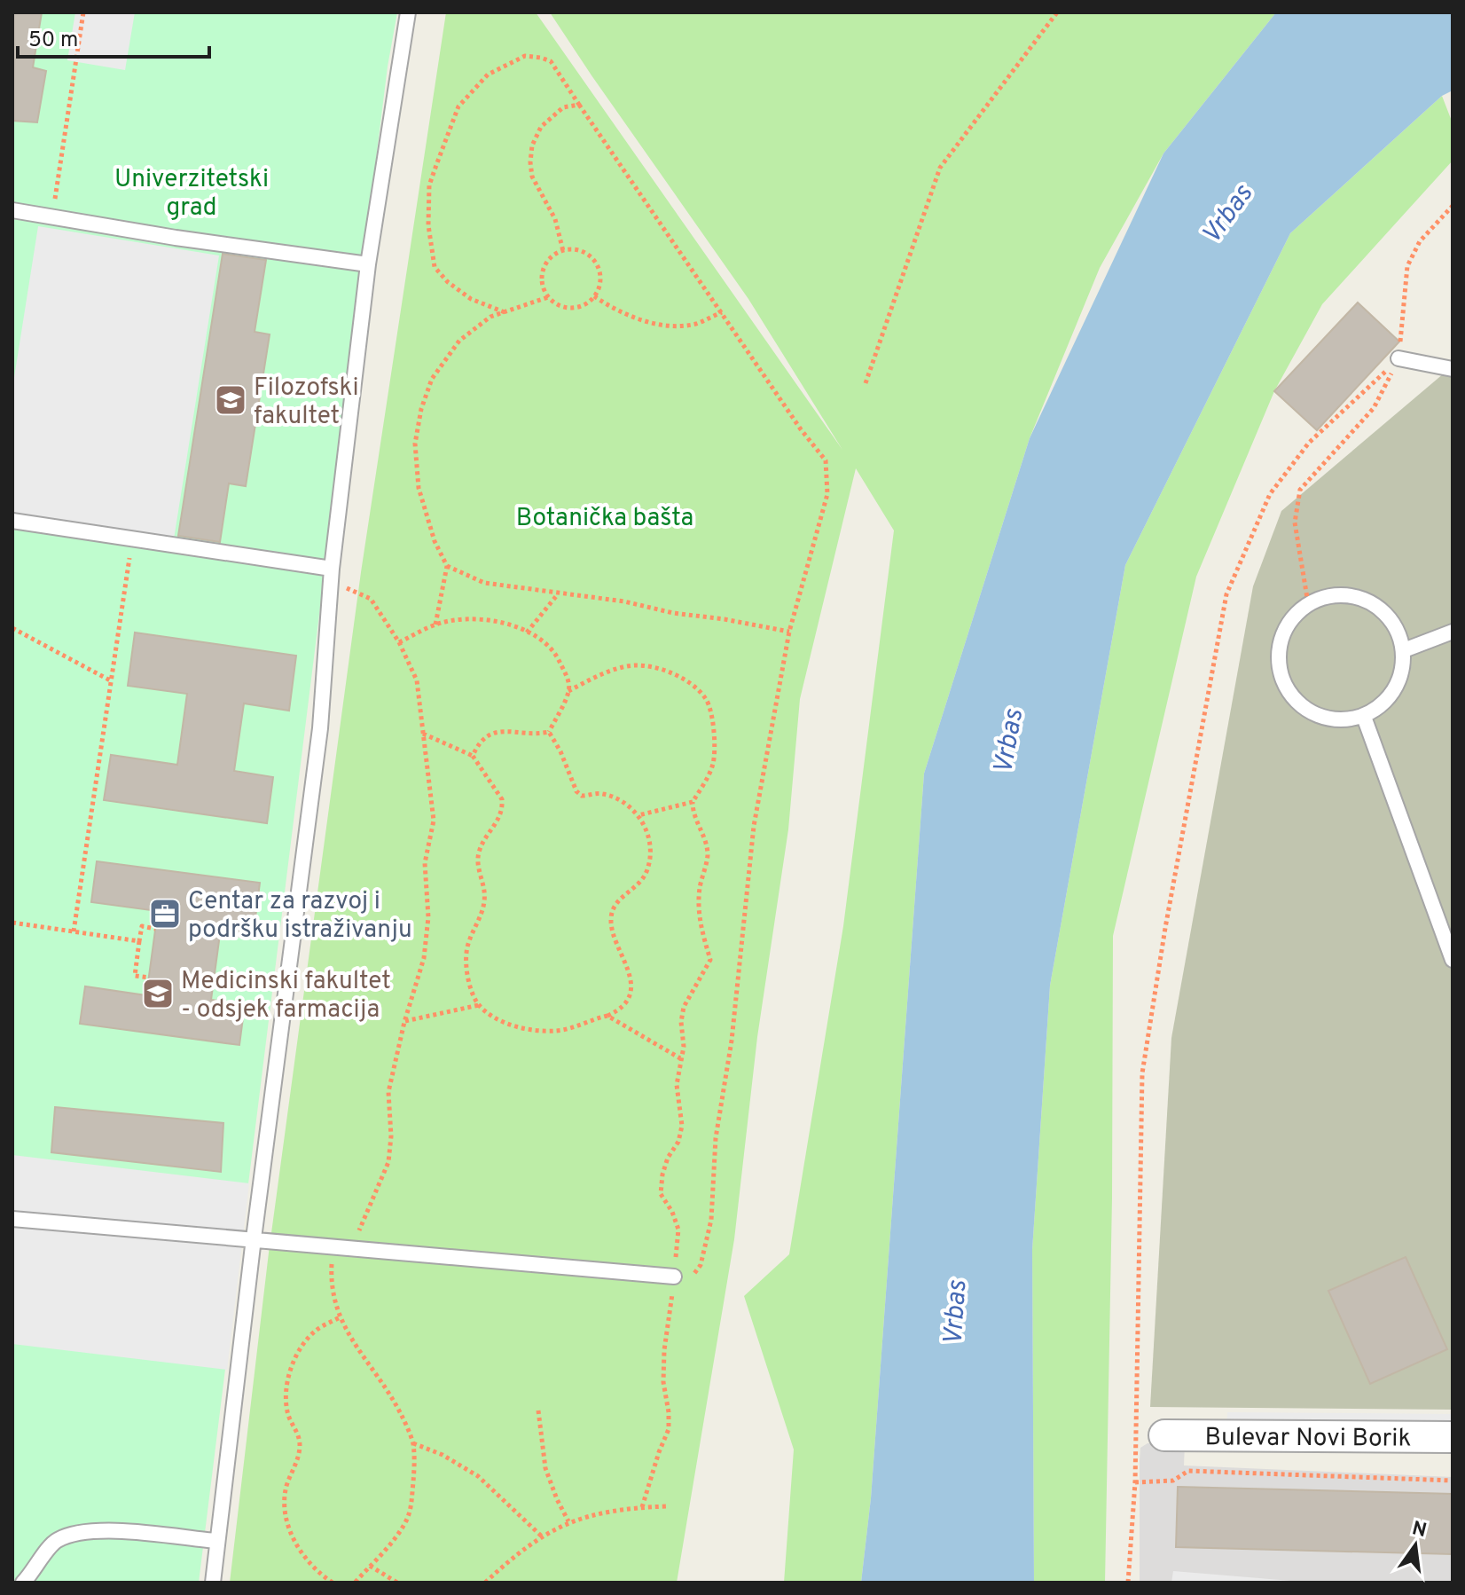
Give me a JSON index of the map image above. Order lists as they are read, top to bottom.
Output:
{
  "streets": {
    "street": ["Bulevar Novi Borik"]
  },
  "water": ["Vrbas"],
  "parks": ["Univerzitetski grad", "Botanička bašta"],
  "places": {
    "school or university": ["Filozofski fakultet", "Medicinski fakultet - odsjek farmacija"],
    "office": ["Centar za razvoj i podršku istraživanju"]
  },
  "scale_bar": "50 m",
  "north": "top"
}
